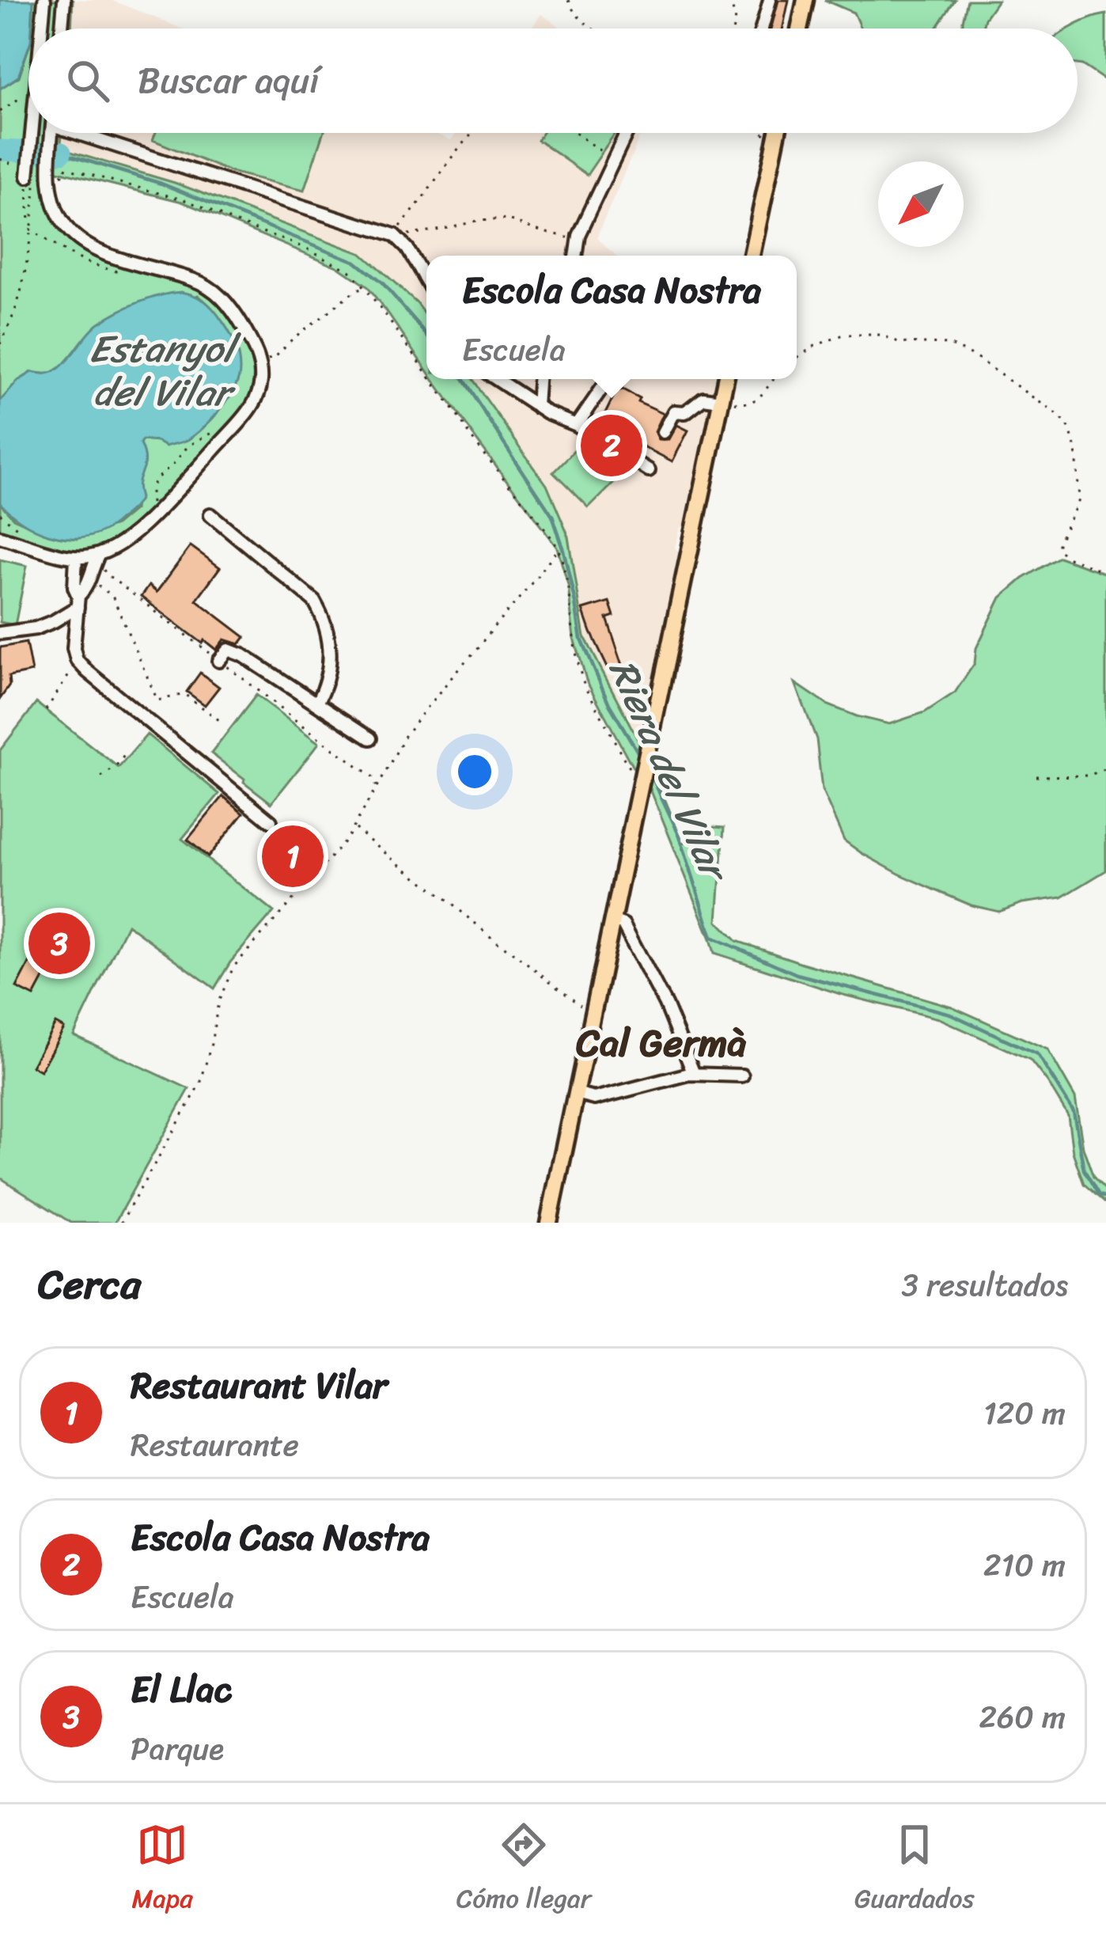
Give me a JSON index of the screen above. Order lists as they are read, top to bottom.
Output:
{
  "districts": ["Cal Germà"],
  "water": ["Estanyol del Vilar", "Riera del Vilar"],
  "north": "bottom left",
  "page": {
    "search": "Buscar aquí",
    "popup": ["Escola Casa Nostra", "Escuela"],
    "pins": ["2", "1", "3"],
    "heading": ["Cerca", "3 resultados"],
    "list": [
      {
        "mark": "1",
        "name": "Restaurant Vilar",
        "note": "Restaurante",
        "value": "120 m"
      },
      {
        "mark": "2",
        "name": "Escola Casa Nostra",
        "note": "Escuela",
        "value": "210 m"
      },
      {
        "mark": "3",
        "name": "El Llac",
        "note": "Parque",
        "value": "260 m"
      }
    ],
    "nav": ["Mapa", "Cómo llegar", "Guardados"]
  }
}
